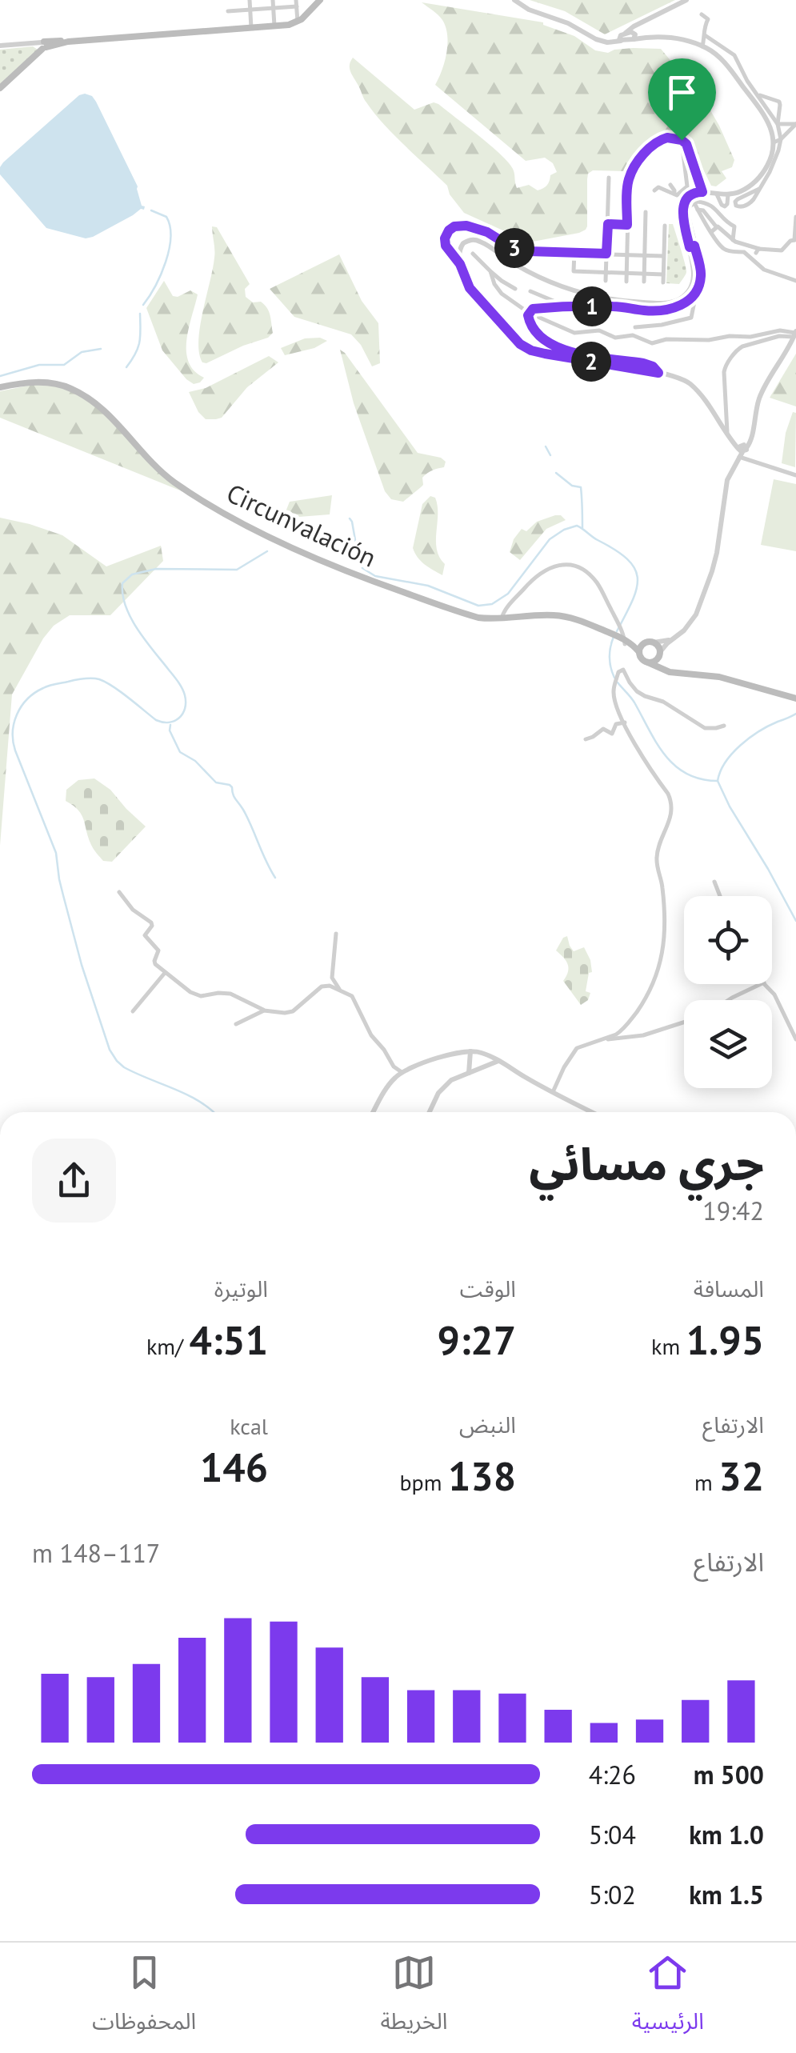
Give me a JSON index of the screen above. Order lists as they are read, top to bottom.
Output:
{
  "streets": {
    "main road": ["Circunvalación"]
  },
  "page": {
    "pins": ["3", "1", "2"],
    "heading": ["جري مسائي", "19:42"],
    "stats": [
      ["المسافة", "1.95 km"],
      ["الوقت", "9:27"],
      ["الوتيرة", "4:51 /km"],
      ["الارتفاع", "32 m"],
      ["النبض", "138 bpm"],
      ["kcal", "146"]
    ],
    "chart": ["الارتفاع", "117–148 m"],
    "list": [
      {
        "name": "500 m",
        "note": "4:26"
      },
      {
        "name": "1.0 km",
        "note": "5:04"
      },
      {
        "name": "1.5 km",
        "note": "5:02"
      }
    ],
    "tabs": ["الرئيسية", "الخريطة", "المحفوظات"]
  }
}
